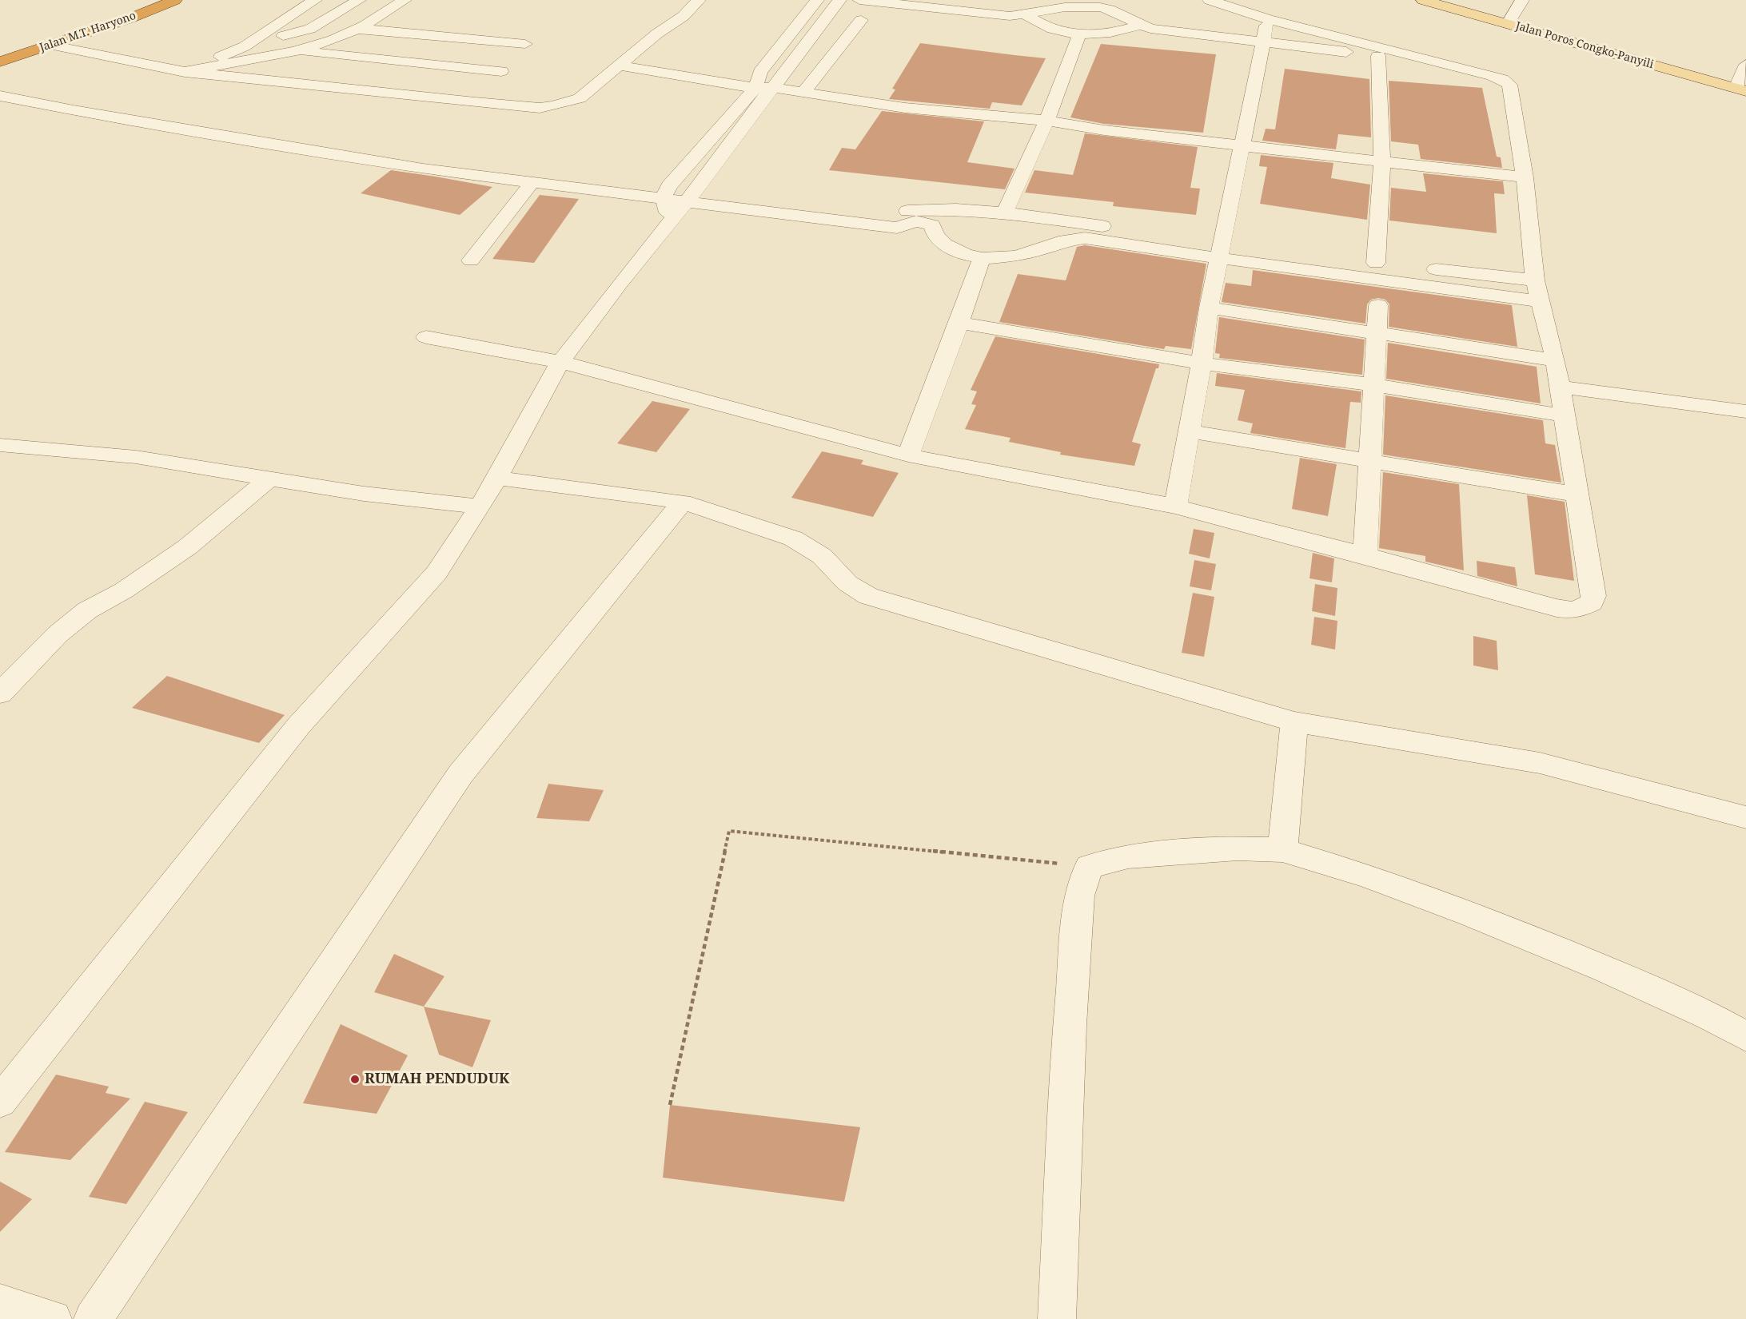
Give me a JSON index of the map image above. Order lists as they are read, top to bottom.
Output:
{
  "streets": {
    "highway": ["Jalan M.T. Haryono"],
    "main road": ["Jalan Poros Congko-Panyili"]
  },
  "places": ["RUMAH PENDUDUK"]
}
